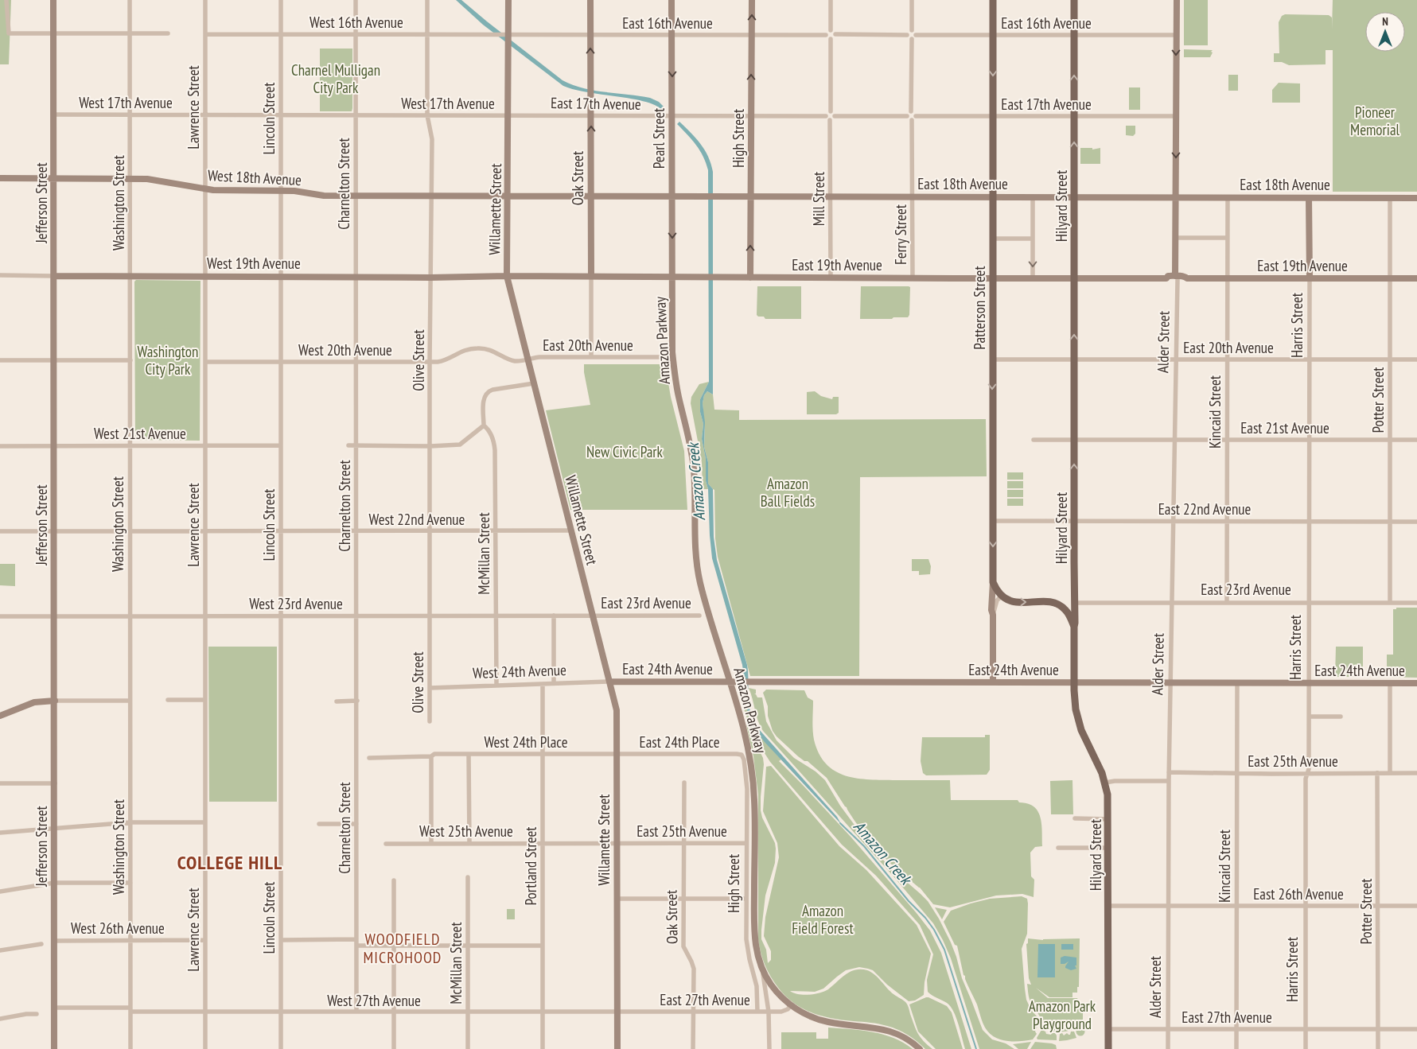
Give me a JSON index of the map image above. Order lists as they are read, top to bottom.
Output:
{
  "streets": {
    "main road": ["Hilyard Street", "Patterson Street"],
    "street": [
      "West 16th Avenue",
      "East 16th Avenue",
      "West 17th Avenue",
      "East 17th Avenue",
      "Lawrence Street",
      "Lincoln Street",
      "Pearl Street",
      "High Street",
      "West 18th Avenue",
      "Oak Street",
      "Charnelton Street",
      "East 18th Avenue",
      "Mill Street",
      "Jefferson Street",
      "Washington Street",
      "Willamette Street",
      "Ferry Street",
      "West 19th Avenue",
      "East 19th Avenue",
      "Harris Street",
      "Amazon Parkway",
      "Alder Street",
      "East 20th Avenue",
      "West 20th Avenue",
      "Olive Street",
      "Potter Street",
      "Kincaid Street",
      "East 21st Avenue",
      "West 21st Avenue",
      "East 22nd Avenue",
      "West 22nd Avenue",
      "McMillan Street",
      "East 23rd Avenue",
      "West 23rd Avenue",
      "East 24th Avenue",
      "West 24th Avenue",
      "West 24th Place",
      "East 24th Place",
      "East 25th Avenue",
      "West 25th Avenue",
      "Portland Street",
      "East 26th Avenue",
      "West 26th Avenue",
      "East 27th Avenue",
      "West 27th Avenue"
    ]
  },
  "crossings": [
    ["West 16th Avenue", "East 16th Avenue"],
    ["West 16th Avenue", "Lawrence Street"],
    ["West 16th Avenue", "Lincoln Street"],
    ["West 16th Avenue", "Charnelton Street"],
    ["West 16th Avenue", "Willamette Street"],
    ["West 16th Avenue", "Olive Street"],
    ["East 16th Avenue", "Pearl Street"],
    ["East 16th Avenue", "High Street"],
    ["East 16th Avenue", "Oak Street"],
    ["East 16th Avenue", "Hilyard Street"],
    ["East 16th Avenue", "Willamette Street"],
    ["East 16th Avenue", "Patterson Street"],
    ["East 16th Avenue", "Alder Street"],
    ["West 17th Avenue", "East 17th Avenue"],
    ["West 17th Avenue", "Lawrence Street"],
    ["West 17th Avenue", "Lincoln Street"],
    ["West 17th Avenue", "Charnelton Street"],
    ["West 17th Avenue", "Jefferson Street"],
    ["West 17th Avenue", "Washington Street"],
    ["West 17th Avenue", "Willamette Street"],
    ["West 17th Avenue", "Olive Street"],
    ["East 17th Avenue", "Pearl Street"],
    ["East 17th Avenue", "High Street"],
    ["East 17th Avenue", "Oak Street"],
    ["East 17th Avenue", "Mill Street"],
    ["East 17th Avenue", "Hilyard Street"],
    ["East 17th Avenue", "Willamette Street"],
    ["East 17th Avenue", "Ferry Street"],
    ["East 17th Avenue", "Patterson Street"],
    ["East 17th Avenue", "Alder Street"],
    ["Lawrence Street", "West 18th Avenue"],
    ["Lawrence Street", "West 19th Avenue"],
    ["Lawrence Street", "West 20th Avenue"],
    ["Lawrence Street", "West 21st Avenue"],
    ["Lawrence Street", "West 22nd Avenue"],
    ["Lawrence Street", "West 23rd Avenue"],
    ["Lawrence Street", "West 26th Avenue"],
    ["Lawrence Street", "West 27th Avenue"],
    ["Lincoln Street", "West 18th Avenue"],
    ["Lincoln Street", "West 19th Avenue"],
    ["Lincoln Street", "West 20th Avenue"],
    ["Lincoln Street", "West 21st Avenue"],
    ["Lincoln Street", "West 22nd Avenue"],
    ["Lincoln Street", "West 23rd Avenue"],
    ["Lincoln Street", "West 27th Avenue"],
    ["Pearl Street", "East 18th Avenue"],
    ["Pearl Street", "East 19th Avenue"],
    ["Pearl Street", "Amazon Parkway"],
    ["High Street", "East 18th Avenue"],
    ["High Street", "East 19th Avenue"],
    ["High Street", "East 24th Place"],
    ["High Street", "East 25th Avenue"],
    ["High Street", "East 27th Avenue"],
    ["West 18th Avenue", "Charnelton Street"],
    ["West 18th Avenue", "East 18th Avenue"],
    ["West 18th Avenue", "Jefferson Street"],
    ["West 18th Avenue", "Washington Street"],
    ["West 18th Avenue", "Willamette Street"],
    ["West 18th Avenue", "Olive Street"],
    ["Oak Street", "East 18th Avenue"],
    ["Oak Street", "East 19th Avenue"],
    ["Oak Street", "East 20th Avenue"],
    ["Oak Street", "East 25th Avenue"],
    ["Oak Street", "East 27th Avenue"],
    ["Charnelton Street", "West 19th Avenue"],
    ["Charnelton Street", "West 20th Avenue"],
    ["Charnelton Street", "West 22nd Avenue"],
    ["Charnelton Street", "West 23rd Avenue"],
    ["Charnelton Street", "West 27th Avenue"],
    ["East 18th Avenue", "Mill Street"],
    ["East 18th Avenue", "Hilyard Street"],
    ["East 18th Avenue", "Willamette Street"],
    ["East 18th Avenue", "Ferry Street"],
    ["East 18th Avenue", "Patterson Street"],
    ["East 18th Avenue", "Harris Street"],
    ["East 18th Avenue", "Alder Street"],
    ["East 18th Avenue", "Potter Street"],
    ["East 18th Avenue", "Kincaid Street"],
    ["Mill Street", "East 19th Avenue"],
    ["Jefferson Street", "West 19th Avenue"],
    ["Jefferson Street", "West 21st Avenue"],
    ["Jefferson Street", "West 22nd Avenue"],
    ["Jefferson Street", "West 23rd Avenue"],
    ["Jefferson Street", "West 26th Avenue"],
    ["Jefferson Street", "West 27th Avenue"],
    ["Washington Street", "West 19th Avenue"],
    ["Washington Street", "West 21st Avenue"],
    ["Washington Street", "West 22nd Avenue"],
    ["Washington Street", "West 23rd Avenue"],
    ["Washington Street", "West 26th Avenue"],
    ["Washington Street", "West 27th Avenue"],
    ["Hilyard Street", "East 19th Avenue"],
    ["Hilyard Street", "East 20th Avenue"],
    ["Hilyard Street", "East 21st Avenue"],
    ["Hilyard Street", "East 22nd Avenue"],
    ["Hilyard Street", "East 23rd Avenue"],
    ["Hilyard Street", "East 24th Avenue"],
    ["Hilyard Street", "East 26th Avenue"],
    ["Hilyard Street", "East 27th Avenue"],
    ["Willamette Street", "West 19th Avenue"],
    ["Willamette Street", "East 19th Avenue"],
    ["Willamette Street", "East 20th Avenue"],
    ["Willamette Street", "West 20th Avenue"],
    ["Willamette Street", "West 22nd Avenue"],
    ["Willamette Street", "East 23rd Avenue"],
    ["Willamette Street", "West 23rd Avenue"],
    ["Willamette Street", "East 24th Avenue"],
    ["Willamette Street", "West 24th Avenue"],
    ["Willamette Street", "West 24th Place"],
    ["Willamette Street", "East 24th Place"],
    ["Willamette Street", "East 25th Avenue"],
    ["Willamette Street", "West 25th Avenue"],
    ["Willamette Street", "East 27th Avenue"],
    ["Willamette Street", "West 27th Avenue"],
    ["Ferry Street", "East 19th Avenue"],
    ["West 19th Avenue", "East 19th Avenue"],
    ["West 19th Avenue", "Olive Street"],
    ["East 19th Avenue", "Patterson Street"],
    ["East 19th Avenue", "Harris Street"],
    ["East 19th Avenue", "Amazon Parkway"],
    ["East 19th Avenue", "Alder Street"],
    ["East 19th Avenue", "Potter Street"],
    ["East 19th Avenue", "Kincaid Street"],
    ["Patterson Street", "East 20th Avenue"],
    ["Patterson Street", "East 22nd Avenue"],
    ["Patterson Street", "East 24th Avenue"],
    ["Harris Street", "East 20th Avenue"],
    ["Harris Street", "East 21st Avenue"],
    ["Harris Street", "East 22nd Avenue"],
    ["Harris Street", "East 23rd Avenue"],
    ["Harris Street", "East 24th Avenue"],
    ["Harris Street", "East 25th Avenue"],
    ["Harris Street", "East 26th Avenue"],
    ["Harris Street", "East 27th Avenue"],
    ["Amazon Parkway", "East 20th Avenue"],
    ["Amazon Parkway", "East 24th Avenue"],
    ["Amazon Parkway", "East 27th Avenue"],
    ["Alder Street", "East 20th Avenue"],
    ["Alder Street", "East 21st Avenue"],
    ["Alder Street", "East 22nd Avenue"],
    ["Alder Street", "East 23rd Avenue"],
    ["Alder Street", "East 24th Avenue"],
    ["Alder Street", "East 25th Avenue"],
    ["Alder Street", "East 26th Avenue"],
    ["Alder Street", "East 27th Avenue"],
    ["East 20th Avenue", "West 20th Avenue"],
    ["East 20th Avenue", "Potter Street"],
    ["East 20th Avenue", "Kincaid Street"],
    ["West 20th Avenue", "Olive Street"],
    ["Olive Street", "West 22nd Avenue"],
    ["Olive Street", "West 23rd Avenue"],
    ["Olive Street", "West 24th Avenue"],
    ["Potter Street", "East 21st Avenue"],
    ["Potter Street", "East 22nd Avenue"],
    ["Potter Street", "East 23rd Avenue"],
    ["Potter Street", "East 25th Avenue"],
    ["Potter Street", "East 26th Avenue"],
    ["Potter Street", "East 27th Avenue"],
    ["Kincaid Street", "East 21st Avenue"],
    ["Kincaid Street", "East 22nd Avenue"],
    ["Kincaid Street", "East 23rd Avenue"],
    ["Kincaid Street", "East 24th Avenue"],
    ["Kincaid Street", "East 25th Avenue"],
    ["Kincaid Street", "East 26th Avenue"],
    ["Kincaid Street", "East 27th Avenue"],
    ["West 22nd Avenue", "McMillan Street"],
    ["McMillan Street", "West 23rd Avenue"],
    ["McMillan Street", "West 24th Avenue"],
    ["McMillan Street", "West 27th Avenue"],
    ["East 23rd Avenue", "West 23rd Avenue"],
    ["East 24th Avenue", "West 24th Avenue"],
    ["West 24th Avenue", "Portland Street"],
    ["West 24th Place", "East 24th Place"],
    ["West 24th Place", "Portland Street"],
    ["East 25th Avenue", "West 25th Avenue"],
    ["West 25th Avenue", "Portland Street"],
    ["Portland Street", "West 27th Avenue"],
    ["East 27th Avenue", "West 27th Avenue"]
  ],
  "one_way": ["Pearl Street", "High Street", "Patterson Street"],
  "districts": ["COLLEGE HILL", "WOODFIELD MICROHOOD"],
  "water": ["Amazon Creek"],
  "parks": [
    "Charnel Mulligan City Park",
    "Pioneer Memorial",
    "Washington City Park",
    "New Civic Park",
    "Amazon Ball Fields",
    "Amazon Field Forest",
    "Amazon Park Playground"
  ],
  "north": "top"
}
